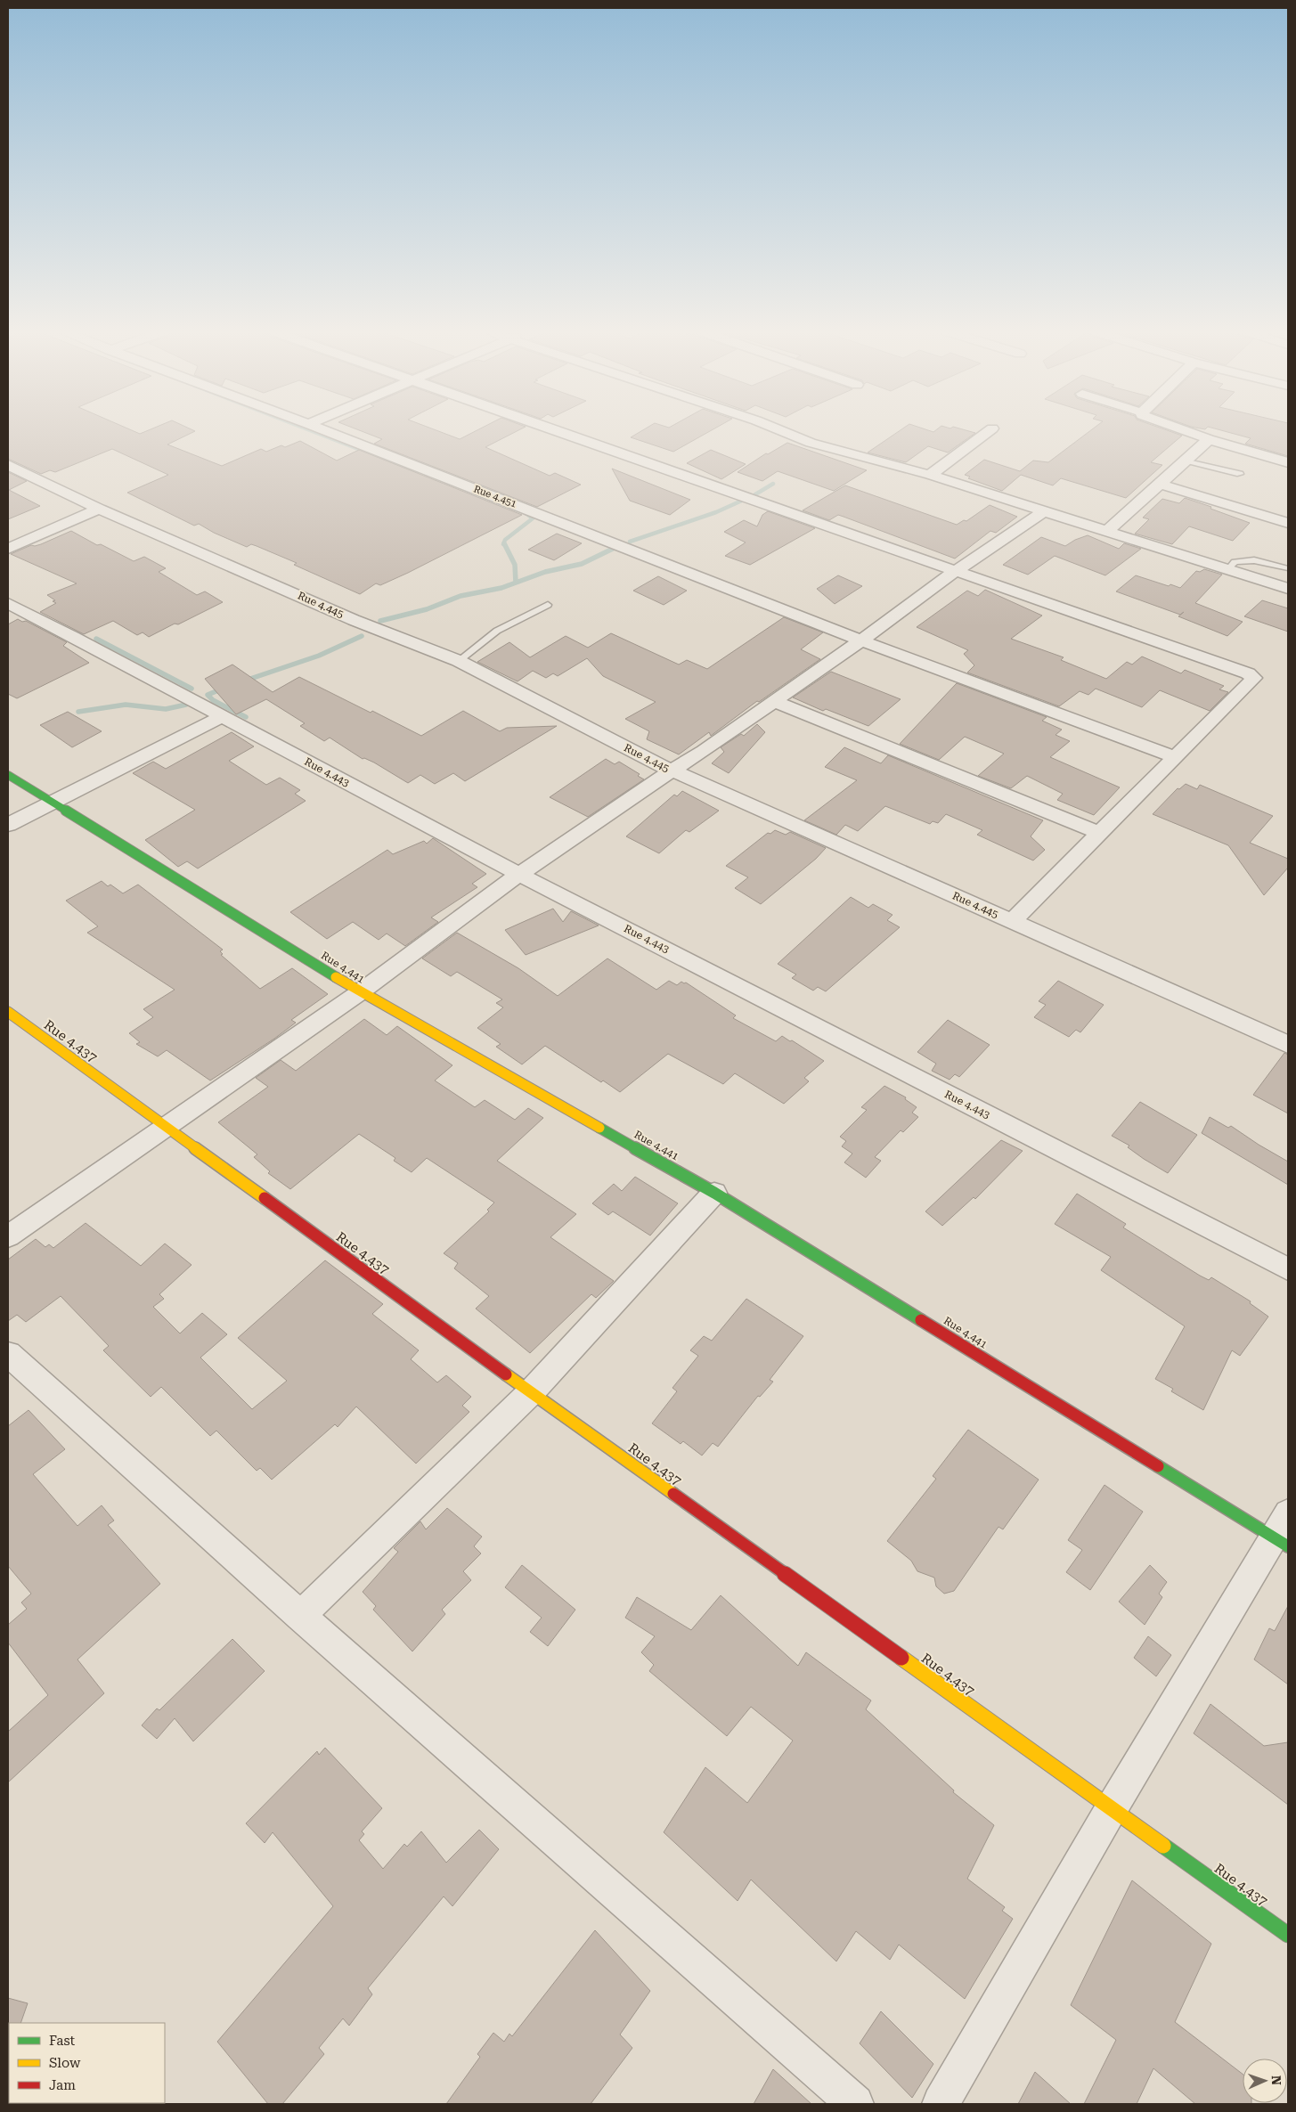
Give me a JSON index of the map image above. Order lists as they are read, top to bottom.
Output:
{
  "streets": {
    "street": [
      "Rue 4.451",
      "Rue 4.445",
      "Rue 4.443",
      "Rue 4.441",
      "Rue 4.437"
    ]
  },
  "legend": ["Fast", "Slow", "Jam"],
  "north": "right"
}
